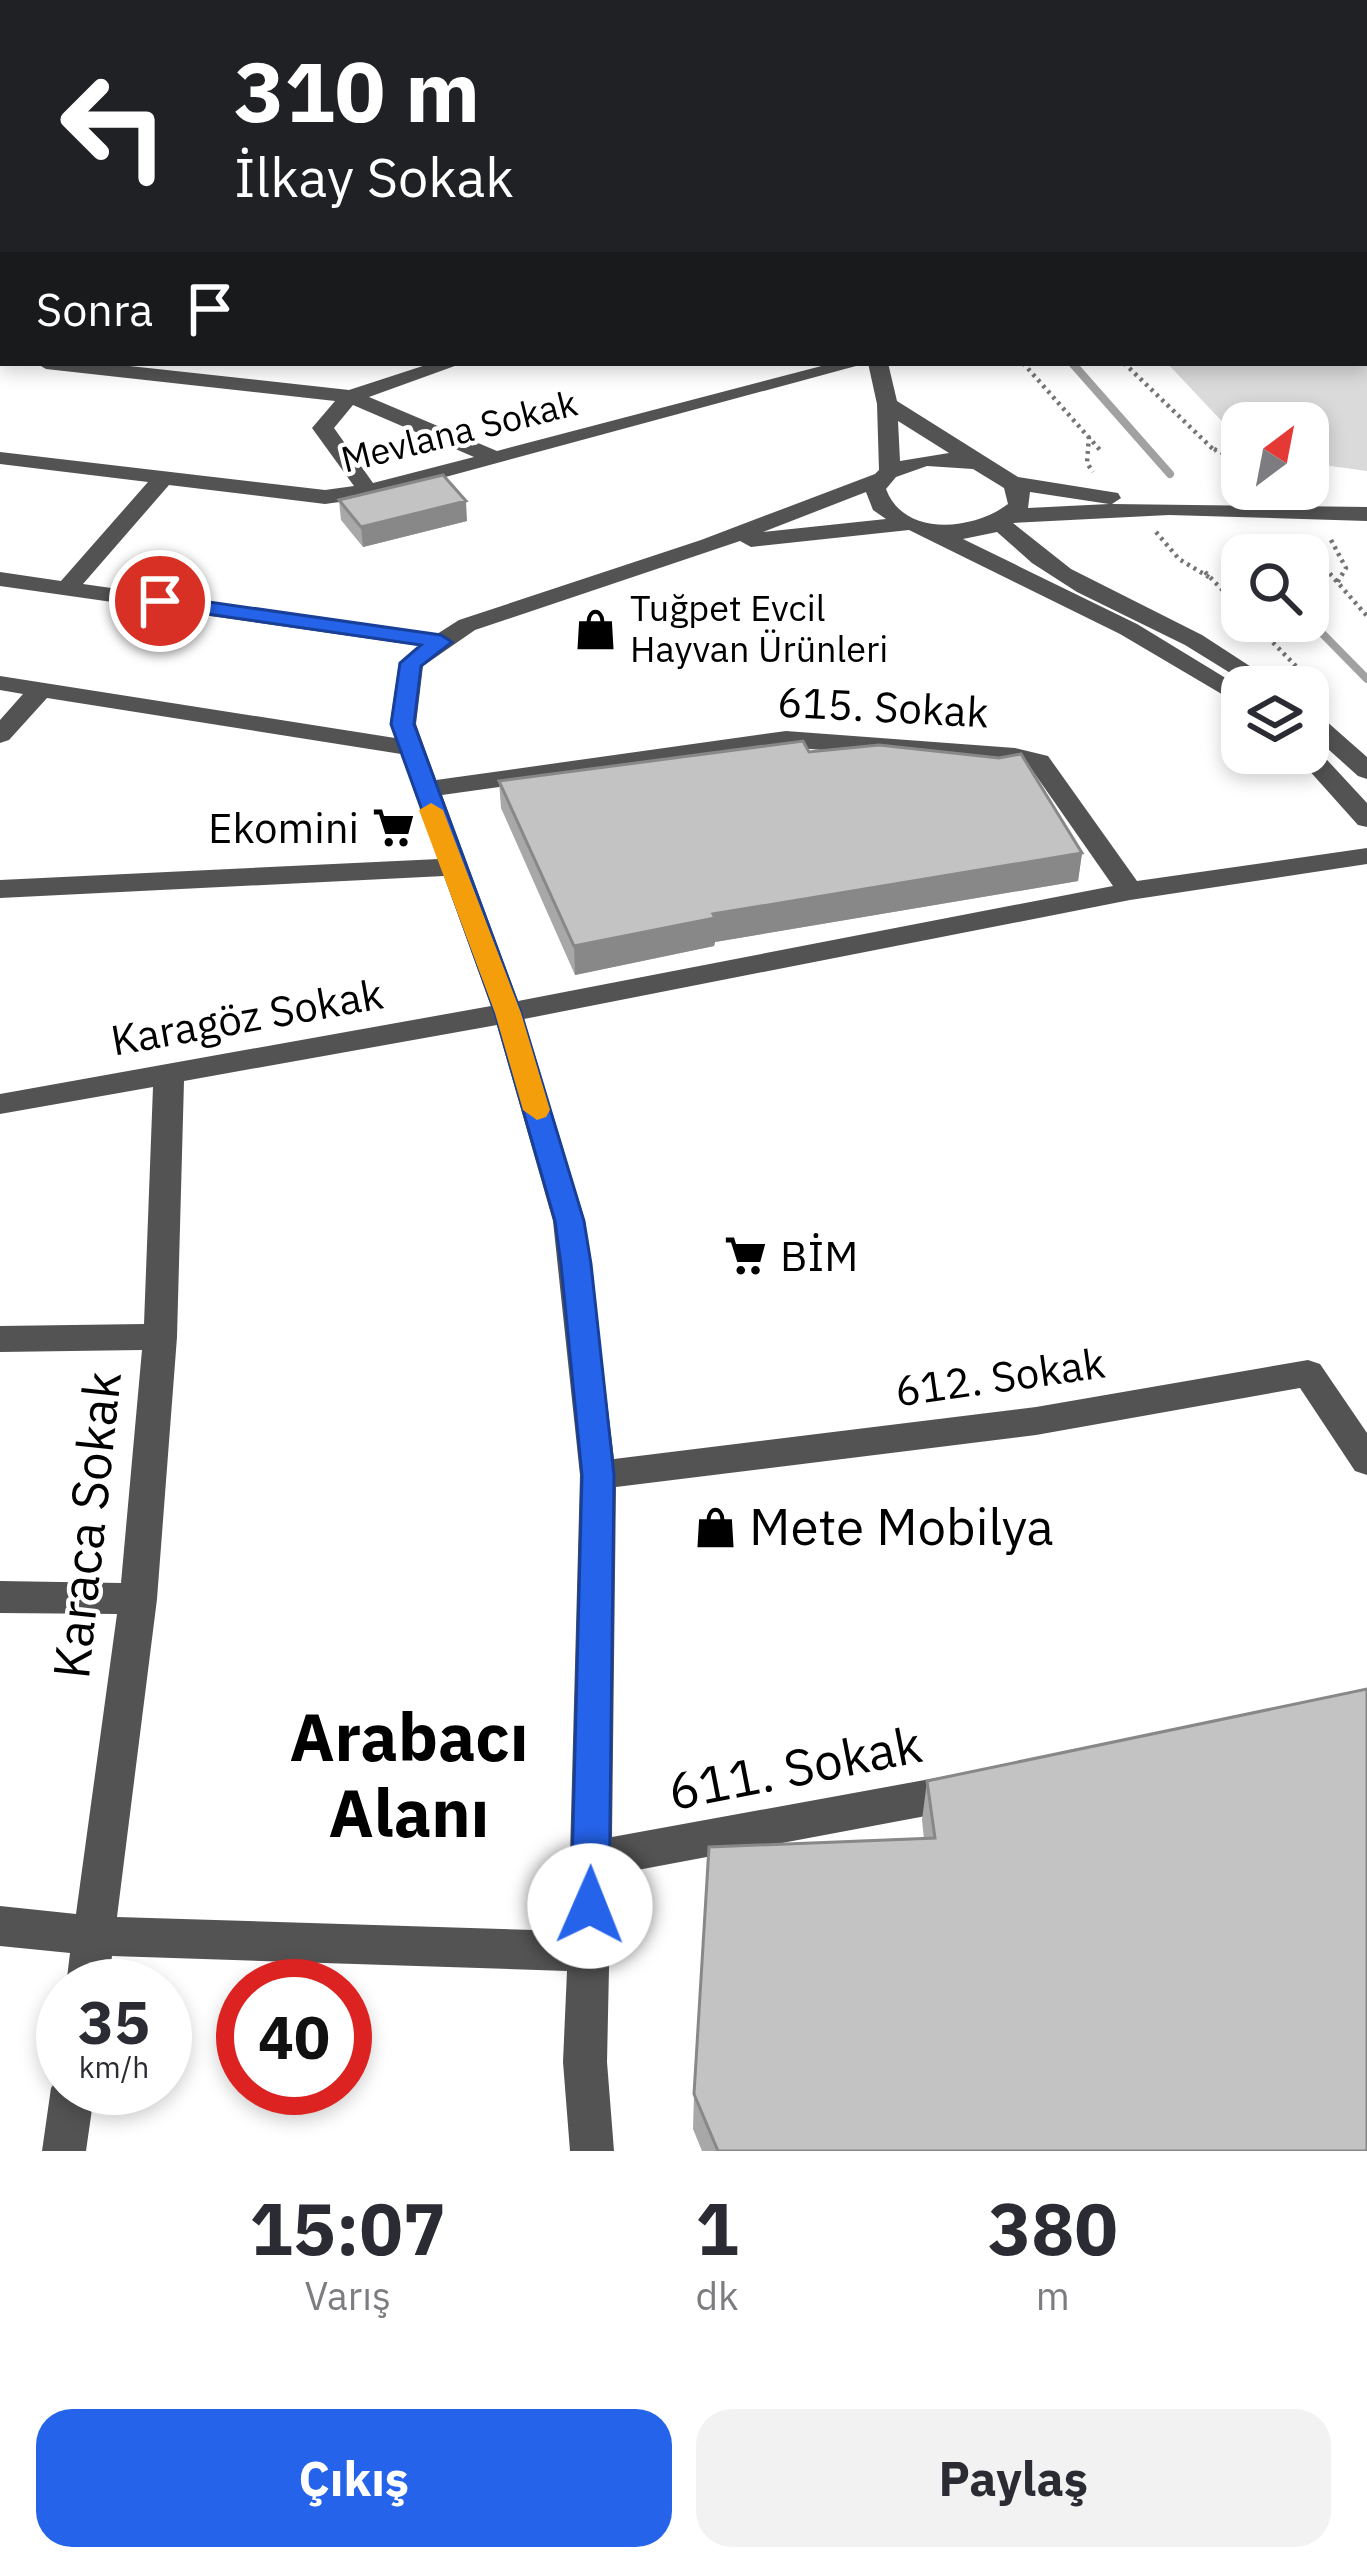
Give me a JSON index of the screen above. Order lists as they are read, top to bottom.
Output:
{
  "streets": {
    "street": [
      "Mevlana Sokak",
      "615. Sokak",
      "Karagöz Sokak",
      "612. Sokak",
      "Karaca Sokak",
      "611. Sokak"
    ]
  },
  "crossings": [
    ["Karagöz Sokak", "Karaca Sokak"]
  ],
  "districts": ["Arabacı Alanı"],
  "places": {
    "shop": ["Tuğpet Evcil Hayvan Ürünleri", "Mete Mobilya"],
    "supermarket": ["Ekomini", "BİM"]
  },
  "north": "top right",
  "page": {
    "turn": ["310 m", "İlkay Sokak"],
    "then": "Sonra",
    "speed": "35 km/h",
    "limit": "40",
    "eta": [
      "15:07",
      "Varış",
      "1",
      "dk",
      "380",
      "m"
    ],
    "buttons": ["Çıkış", "Paylaş"]
  }
}
